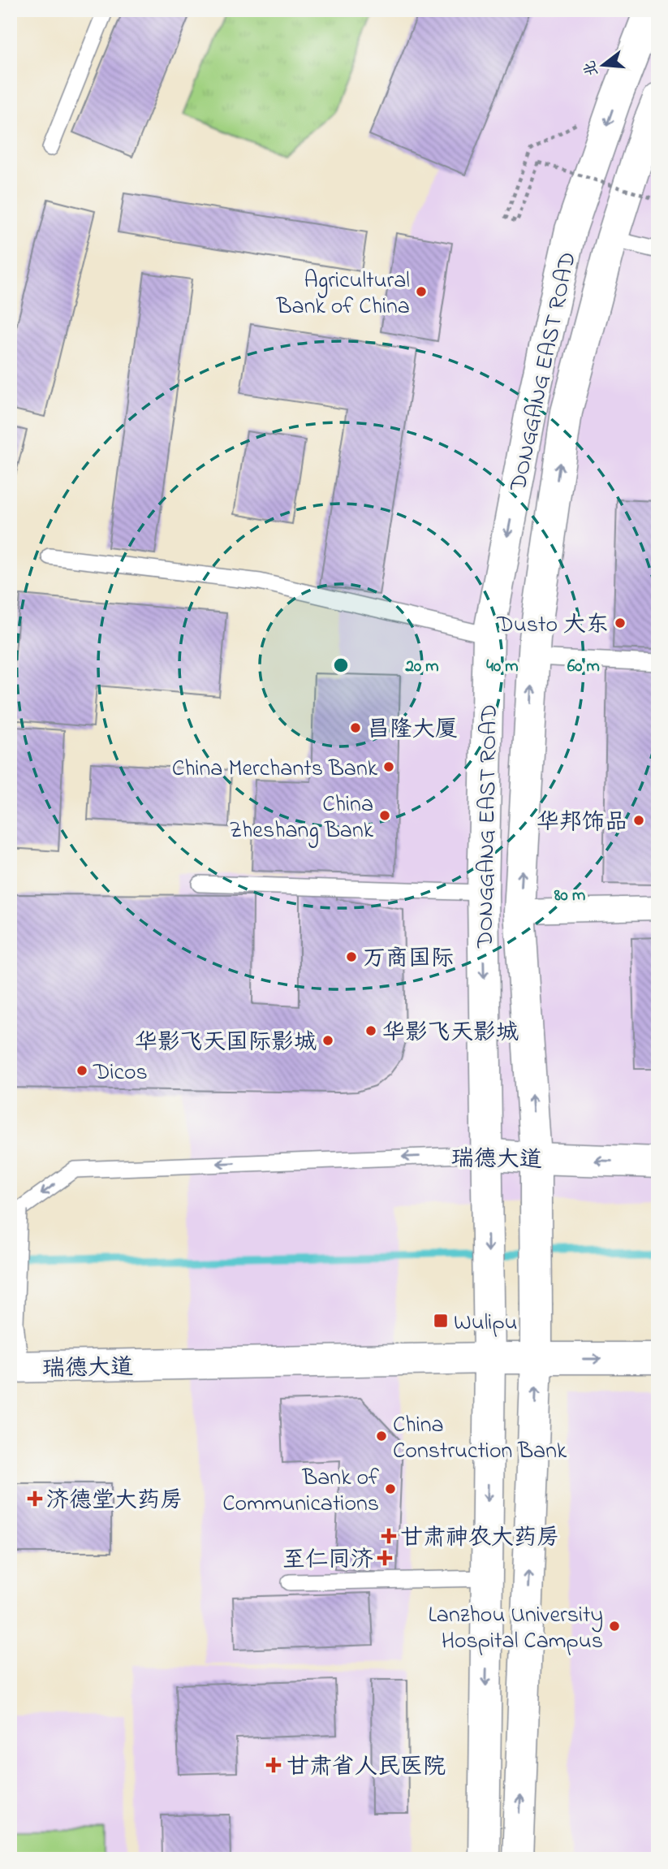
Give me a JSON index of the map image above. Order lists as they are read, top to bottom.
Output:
{
  "streets": {
    "main road": ["DONGGANG EAST ROAD", "瑞德大道"]
  },
  "crossings": [
    ["DONGGANG EAST ROAD", "瑞德大道"]
  ],
  "places": {
    "other": [
      "Agricultural Bank of China",
      "Dusto 大东",
      "昌隆大厦",
      "China Merchants Bank",
      "China Zheshang Bank",
      "华邦饰品",
      "万商国际",
      "华影飞天影城",
      "华影飞天国际影城",
      "Dicos",
      "China Construction Bank",
      "Bank of Communications",
      "Lanzhou University Hospital Campus"
    ],
    "transit": ["Wulipu"],
    "health": [
      "济德堂大药房",
      "甘肃神农大药房",
      "至仁同济",
      "甘肃省人民医院"
    ]
  },
  "north": "left",
  "rings": [
    "20 m",
    "40 m",
    "60 m",
    "80 m"
  ]
}
